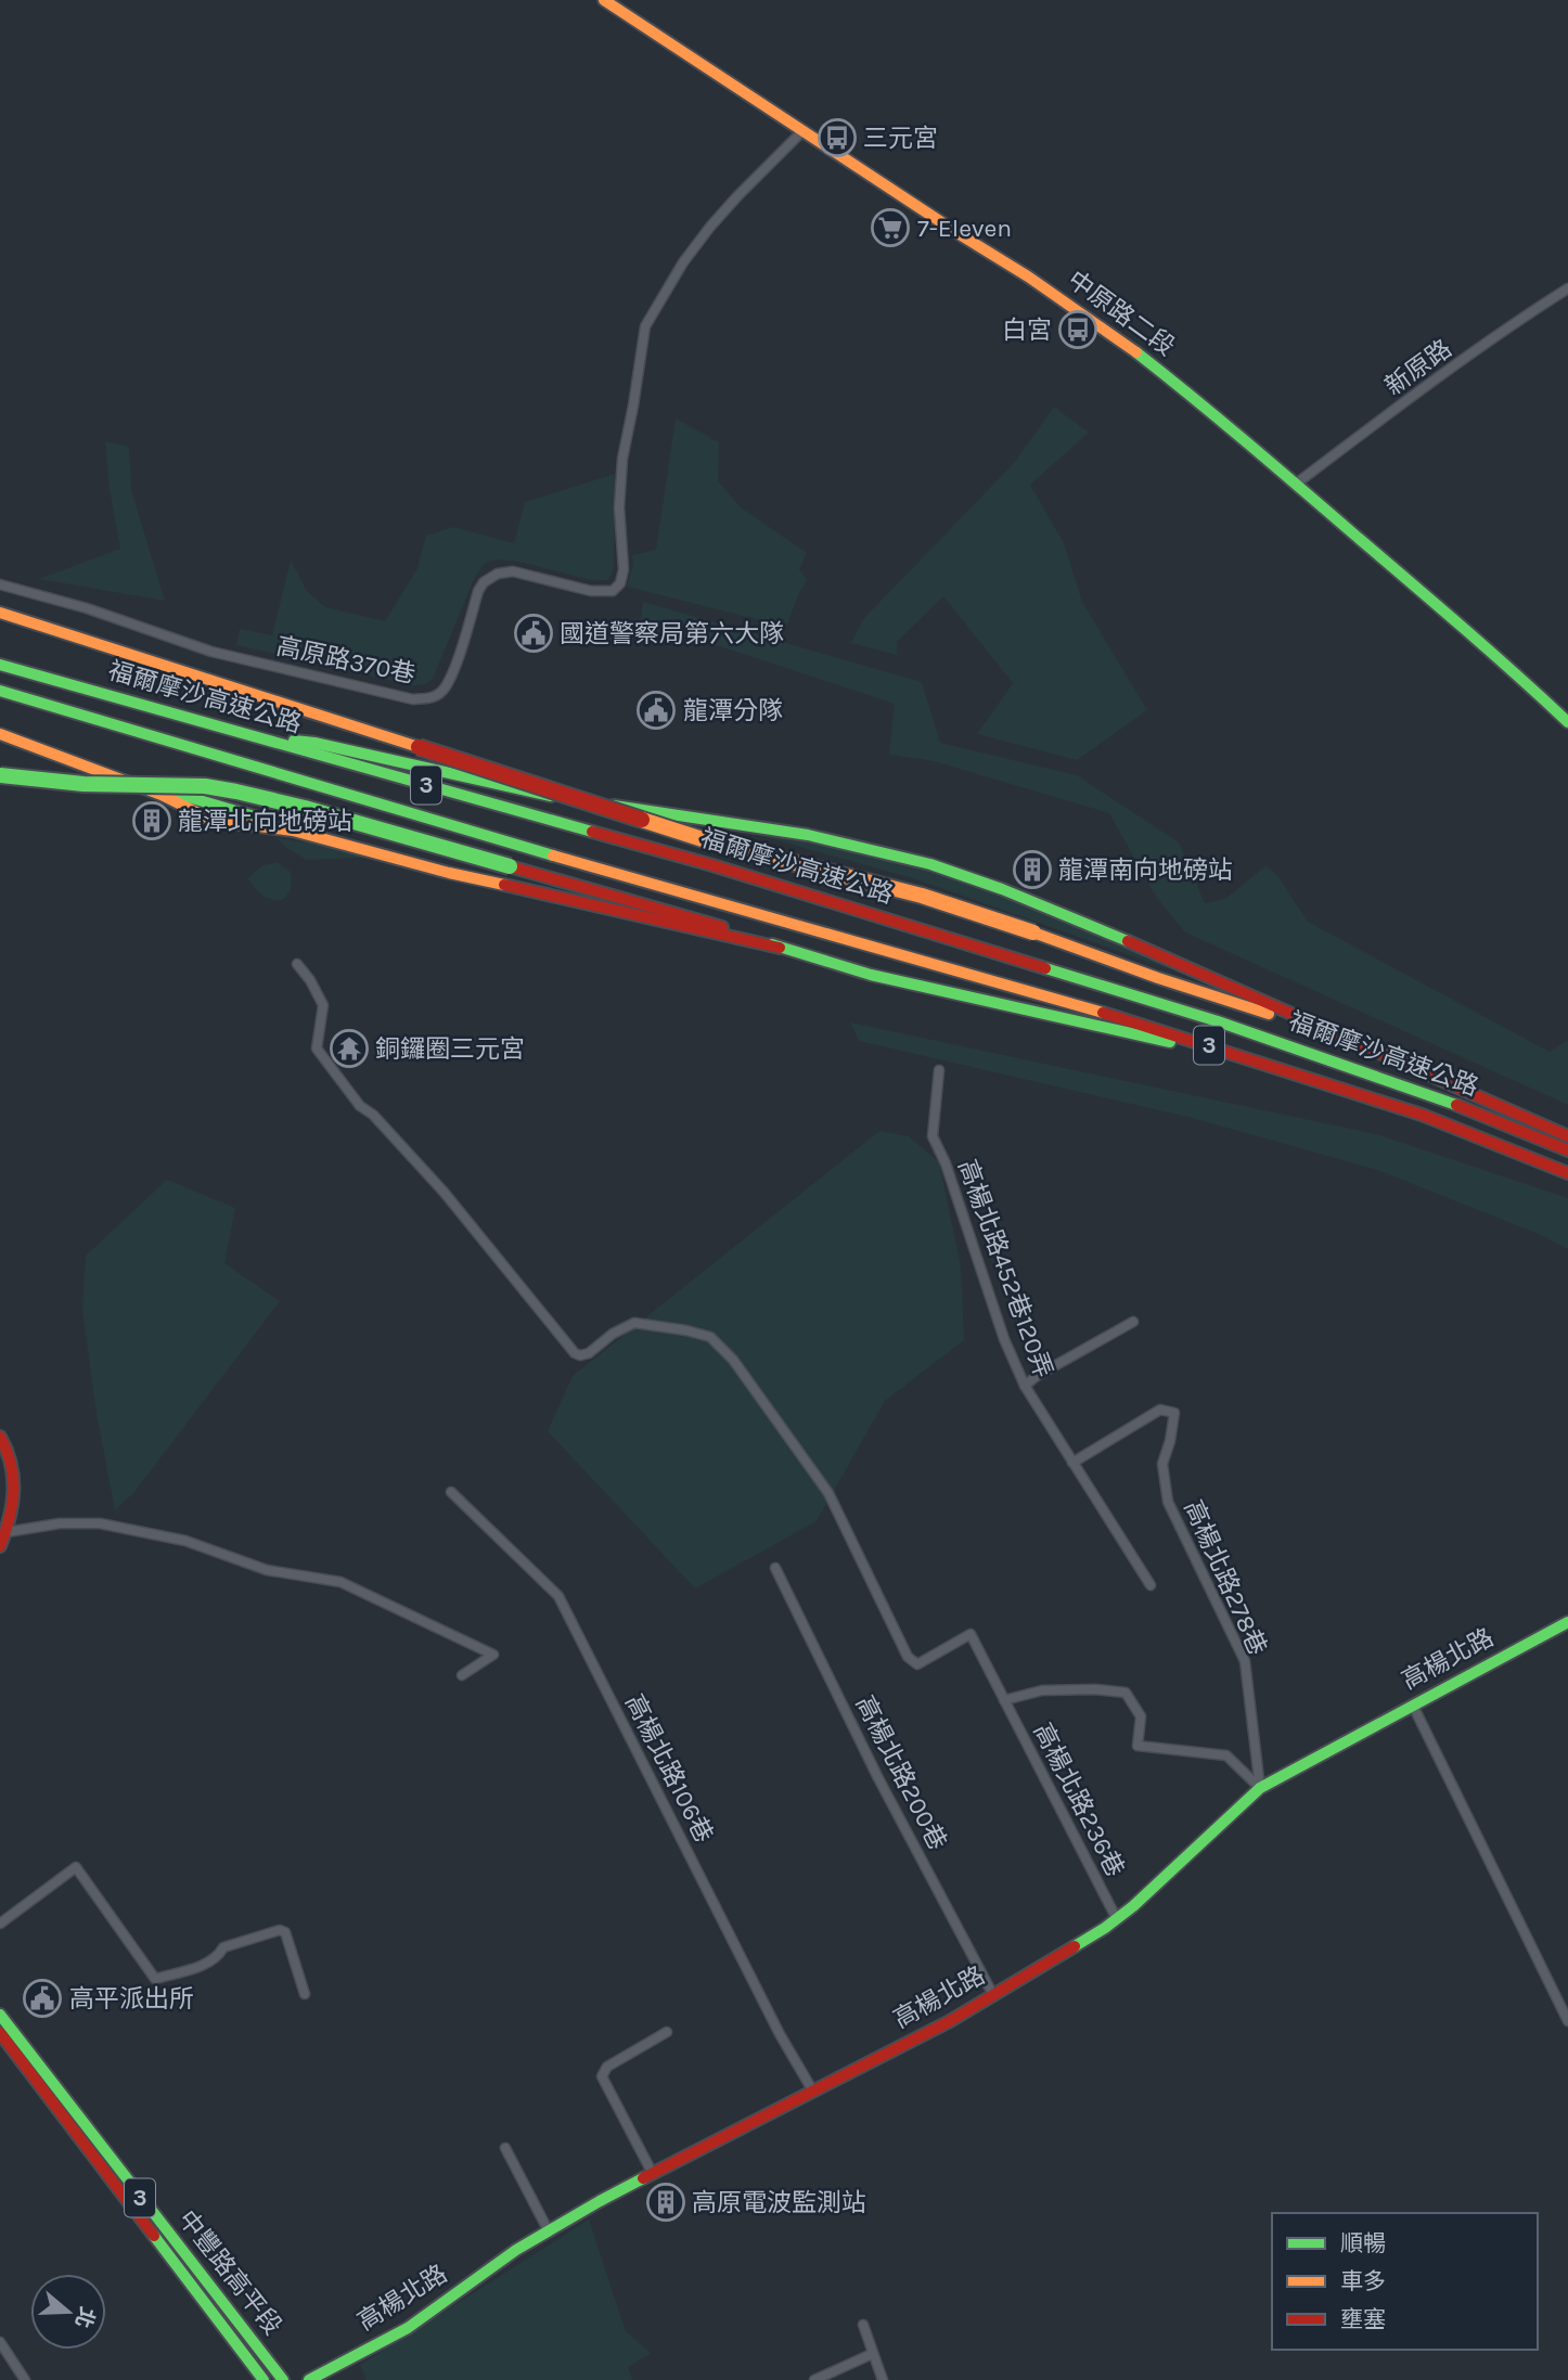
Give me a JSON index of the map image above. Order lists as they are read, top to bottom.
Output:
{
  "streets": {
    "main road": [
      "中原路二段",
      "福爾摩沙高速公路",
      "3",
      "高楊北路",
      "中豐路高平段"
    ],
    "street": [
      "新原路",
      "高原路370巷",
      "高楊北路452巷120弄",
      "高楊北路278巷",
      "高楊北路106巷",
      "高楊北路200巷",
      "高楊北路236巷"
    ]
  },
  "crossings": [
    ["中原路二段", "新原路"],
    ["中原路二段", "高原路370巷"],
    ["高楊北路452巷120弄", "高楊北路278巷"],
    ["高楊北路278巷", "高楊北路"],
    ["高楊北路", "高楊北路106巷"],
    ["高楊北路", "高楊北路200巷"],
    ["高楊北路", "高楊北路236巷"]
  ],
  "places": {
    "bus stop": ["三元宮", "白宮"],
    "supermarket": ["7-Eleven"],
    "public building": ["國道警察局第六大隊", "龍潭分隊", "高平派出所"],
    "building": ["龍潭北向地磅站", "龍潭南向地磅站", "高原電波監測站"],
    "temple": ["銅鑼圈三元宮"]
  },
  "legend": ["順暢", "車多", "壅塞"],
  "north": "right"
}
